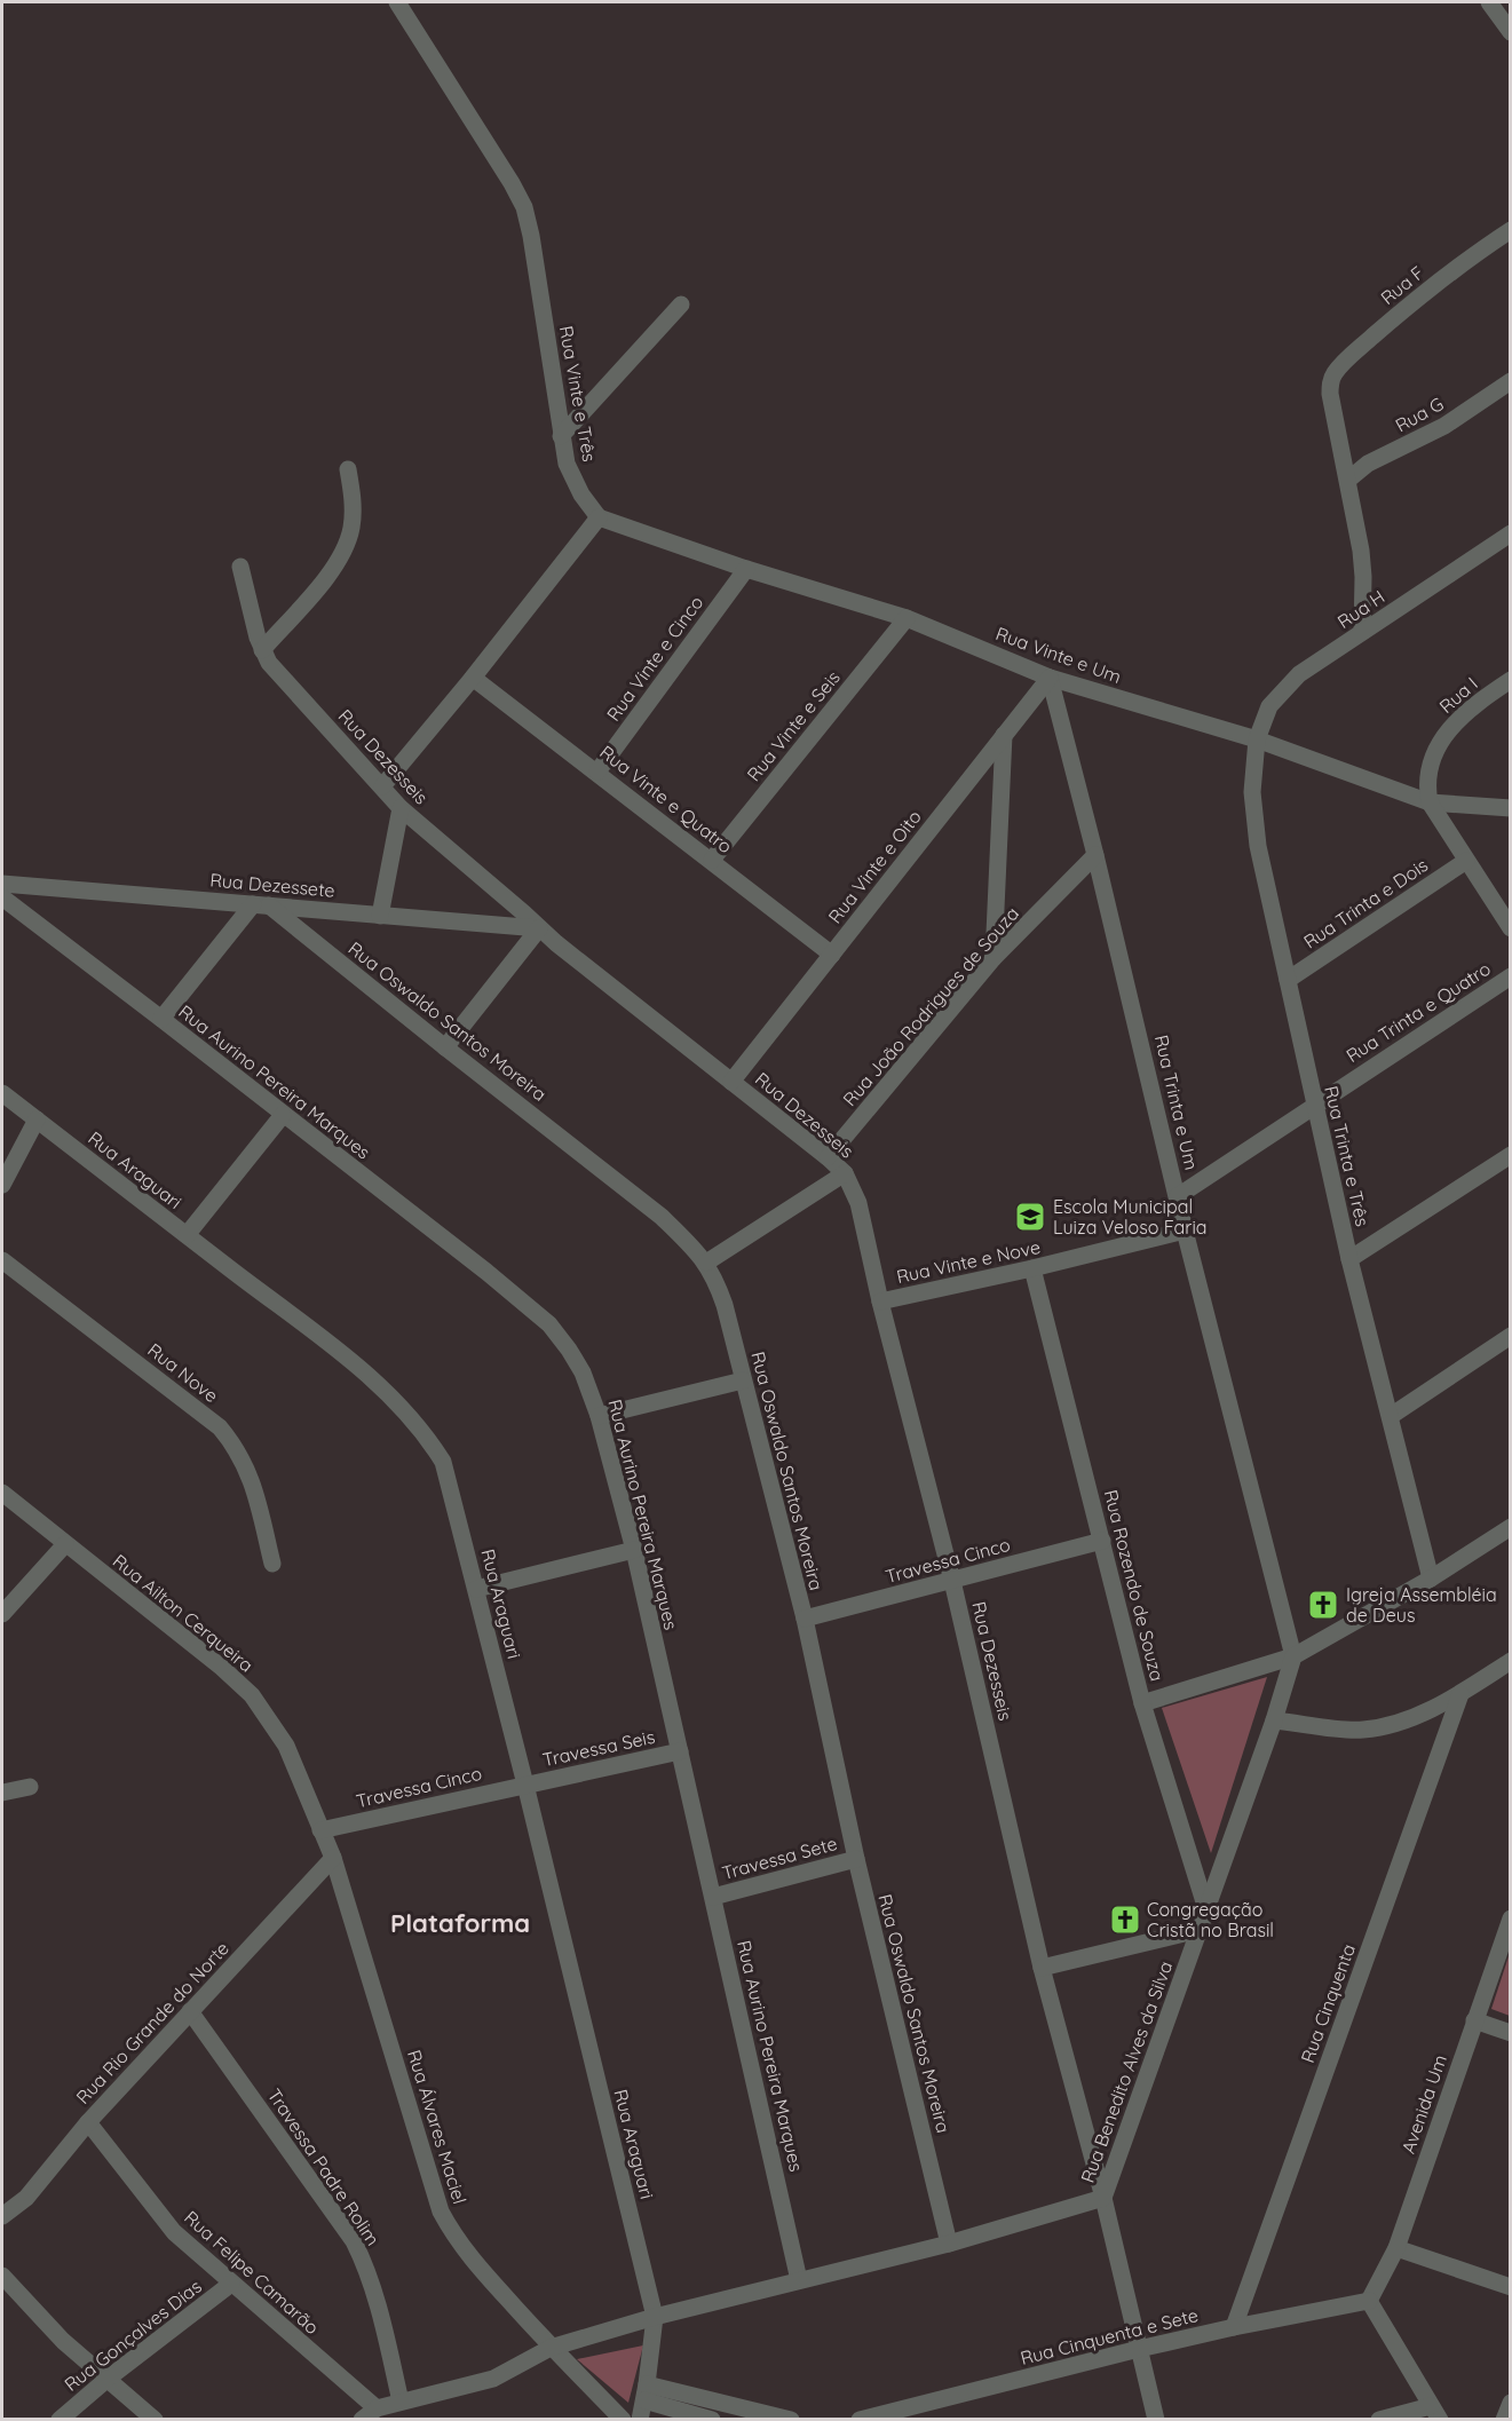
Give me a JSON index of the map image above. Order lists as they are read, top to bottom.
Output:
{
  "streets": {
    "street": [
      "Rua F",
      "Rua Vinte e Três",
      "Rua G",
      "Rua H",
      "Rua Vinte e Um",
      "Rua Vinte e Cinco",
      "Rua I",
      "Rua Vinte e Seis",
      "Rua Dezesseis",
      "Rua Vinte e Quatro",
      "Rua Vinte e Oito",
      "Rua Dezessete",
      "Rua Trinta e Dois",
      "Rua João Rodrigues de Souza",
      "Rua Trinta e Quatro",
      "Rua Oswaldo Santos Moreira",
      "Rua Aurino Pereira Marques",
      "Rua Trinta e Um",
      "Rua Trinta e Três",
      "Rua Araguari",
      "Rua Vinte e Nove",
      "Rua Nove",
      "Travessa Cinco",
      "Rua Rozendo de Souza",
      "Rua Ailton Cerqueira",
      "Travessa Seis",
      "Travessa Sete",
      "Rua Cinquenta",
      "Rua Rio Grande do Norte",
      "Rua Benedito Alves da Silva",
      "Avenida Um",
      "Rua Álvares Maciel",
      "Travessa Padre Rolim",
      "Rua Felipe Camarão",
      "Rua Gonçalves Dias",
      "Rua Cinquenta e Sete"
    ]
  },
  "crossings": [
    ["Rua F", "Rua G"],
    ["Rua Vinte e Três", "Rua Vinte e Um"],
    ["Rua H", "Rua Vinte e Um"],
    ["Rua H", "Rua Trinta e Três"],
    ["Rua Vinte e Um", "Rua Vinte e Cinco"],
    ["Rua Vinte e Um", "Rua I"],
    ["Rua Vinte e Um", "Rua Vinte e Seis"],
    ["Rua Vinte e Um", "Rua Vinte e Oito"],
    ["Rua Vinte e Um", "Rua Trinta e Um"],
    ["Rua Vinte e Um", "Rua Trinta e Três"],
    ["Rua Vinte e Cinco", "Rua Vinte e Quatro"],
    ["Rua Vinte e Seis", "Rua Vinte e Quatro"],
    ["Rua Dezesseis", "Rua Vinte e Oito"],
    ["Rua Dezesseis", "Rua Dezessete"],
    ["Rua Dezesseis", "Rua João Rodrigues de Souza"],
    ["Rua Dezesseis", "Rua Vinte e Nove"],
    ["Rua Dezesseis", "Travessa Cinco"],
    ["Rua Dezesseis", "Rua Benedito Alves da Silva"],
    ["Rua Dezesseis", "Rua Cinquenta e Sete"],
    ["Rua Vinte e Quatro", "Rua Vinte e Oito"],
    ["Rua Vinte e Oito", "Rua Trinta e Um"],
    ["Rua Dezessete", "Rua Oswaldo Santos Moreira"],
    ["Rua Trinta e Dois", "Rua Trinta e Três"],
    ["Rua João Rodrigues de Souza", "Rua Trinta e Um"],
    ["Rua Trinta e Quatro", "Rua Trinta e Um"],
    ["Rua Trinta e Quatro", "Rua Trinta e Três"],
    ["Rua Oswaldo Santos Moreira", "Travessa Cinco"],
    ["Rua Oswaldo Santos Moreira", "Travessa Sete"],
    ["Rua Oswaldo Santos Moreira", "Rua Benedito Alves da Silva"],
    ["Rua Aurino Pereira Marques", "Travessa Seis"],
    ["Rua Aurino Pereira Marques", "Travessa Sete"],
    ["Rua Aurino Pereira Marques", "Rua Benedito Alves da Silva"],
    ["Rua Trinta e Um", "Rua Vinte e Nove"],
    ["Rua Trinta e Um", "Rua Benedito Alves da Silva"],
    ["Rua Araguari", "Travessa Cinco"],
    ["Rua Araguari", "Travessa Seis"],
    ["Rua Araguari", "Rua Benedito Alves da Silva"],
    ["Rua Vinte e Nove", "Rua Rozendo de Souza"],
    ["Travessa Cinco", "Rua Rozendo de Souza"],
    ["Travessa Cinco", "Rua Ailton Cerqueira"],
    ["Travessa Cinco", "Travessa Seis"],
    ["Travessa Cinco", "Rua Álvares Maciel"],
    ["Rua Rozendo de Souza", "Rua Benedito Alves da Silva"],
    ["Rua Ailton Cerqueira", "Rua Álvares Maciel"],
    ["Rua Cinquenta", "Rua Cinquenta e Sete"],
    ["Rua Rio Grande do Norte", "Rua Álvares Maciel"],
    ["Rua Rio Grande do Norte", "Travessa Padre Rolim"],
    ["Rua Rio Grande do Norte", "Rua Felipe Camarão"],
    ["Rua Benedito Alves da Silva", "Rua Álvares Maciel"],
    ["Rua Benedito Alves da Silva", "Travessa Padre Rolim"],
    ["Rua Benedito Alves da Silva", "Rua Felipe Camarão"],
    ["Avenida Um", "Rua Cinquenta e Sete"],
    ["Rua Felipe Camarão", "Rua Gonçalves Dias"]
  ],
  "districts": ["Plataforma"],
  "places": {
    "school or university": ["Escola Municipal Luiza Veloso Faria"],
    "church": ["Igreja Assembléia de Deus", "Congregação Cristã no Brasil"]
  }
}
